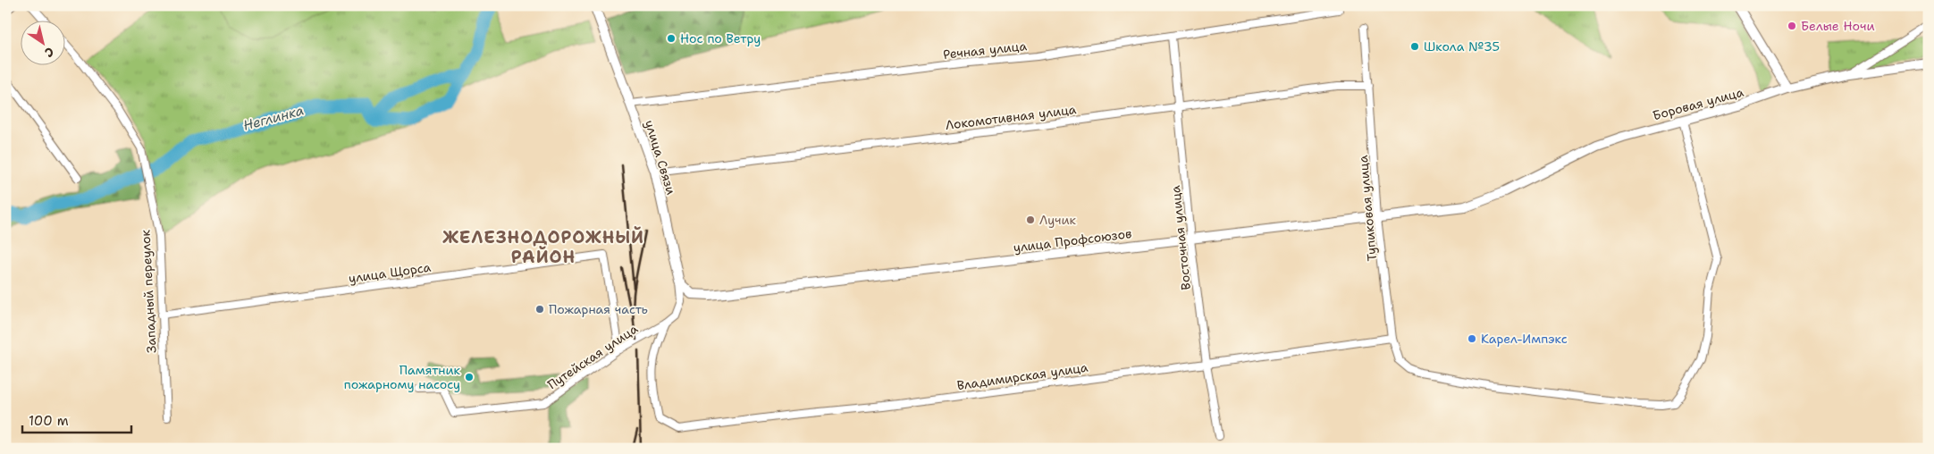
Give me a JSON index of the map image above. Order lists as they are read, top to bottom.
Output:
{
  "streets": {
    "main road": ["Боровая улица", "улица Связи", "улица Профсоюзов"],
    "street": [
      "Речная улица",
      "Локомотивная улица",
      "Тупиковая улица",
      "Восточная улица",
      "улица Щорса",
      "Западный переулок",
      "Путейская улица",
      "Владимирская улица"
    ]
  },
  "crossings": [
    ["Речная улица", "улица Связи"],
    ["Речная улица", "Восточная улица"],
    ["Боровая улица", "Тупиковая улица"],
    ["Боровая улица", "улица Профсоюзов"],
    ["Локомотивная улица", "улица Связи"],
    ["Локомотивная улица", "Тупиковая улица"],
    ["Локомотивная улица", "Восточная улица"],
    ["улица Связи", "улица Профсоюзов"],
    ["улица Связи", "Путейская улица"],
    ["Тупиковая улица", "улица Профсоюзов"],
    ["Тупиковая улица", "Владимирская улица"],
    ["Восточная улица", "улица Профсоюзов"],
    ["Восточная улица", "Владимирская улица"],
    ["улица Профсоюзов", "Путейская улица"],
    ["улица Щорса", "Западный переулок"],
    ["улица Щорса", "Путейская улица"],
    ["Путейская улица", "Владимирская улица"]
  ],
  "districts": ["ЖЕЛЕЗНОДОРОЖНЫЙ РАЙОН"],
  "water": ["Неглинка"],
  "places": [
    "Белые Ночи",
    "Нос по Ветру",
    "Школа №35",
    "Лучик",
    "Пожарная часть",
    "Карел-Импэкс",
    "Памятник пожарному насосу"
  ],
  "scale_bar": "100 m",
  "north": "bottom right"
}
